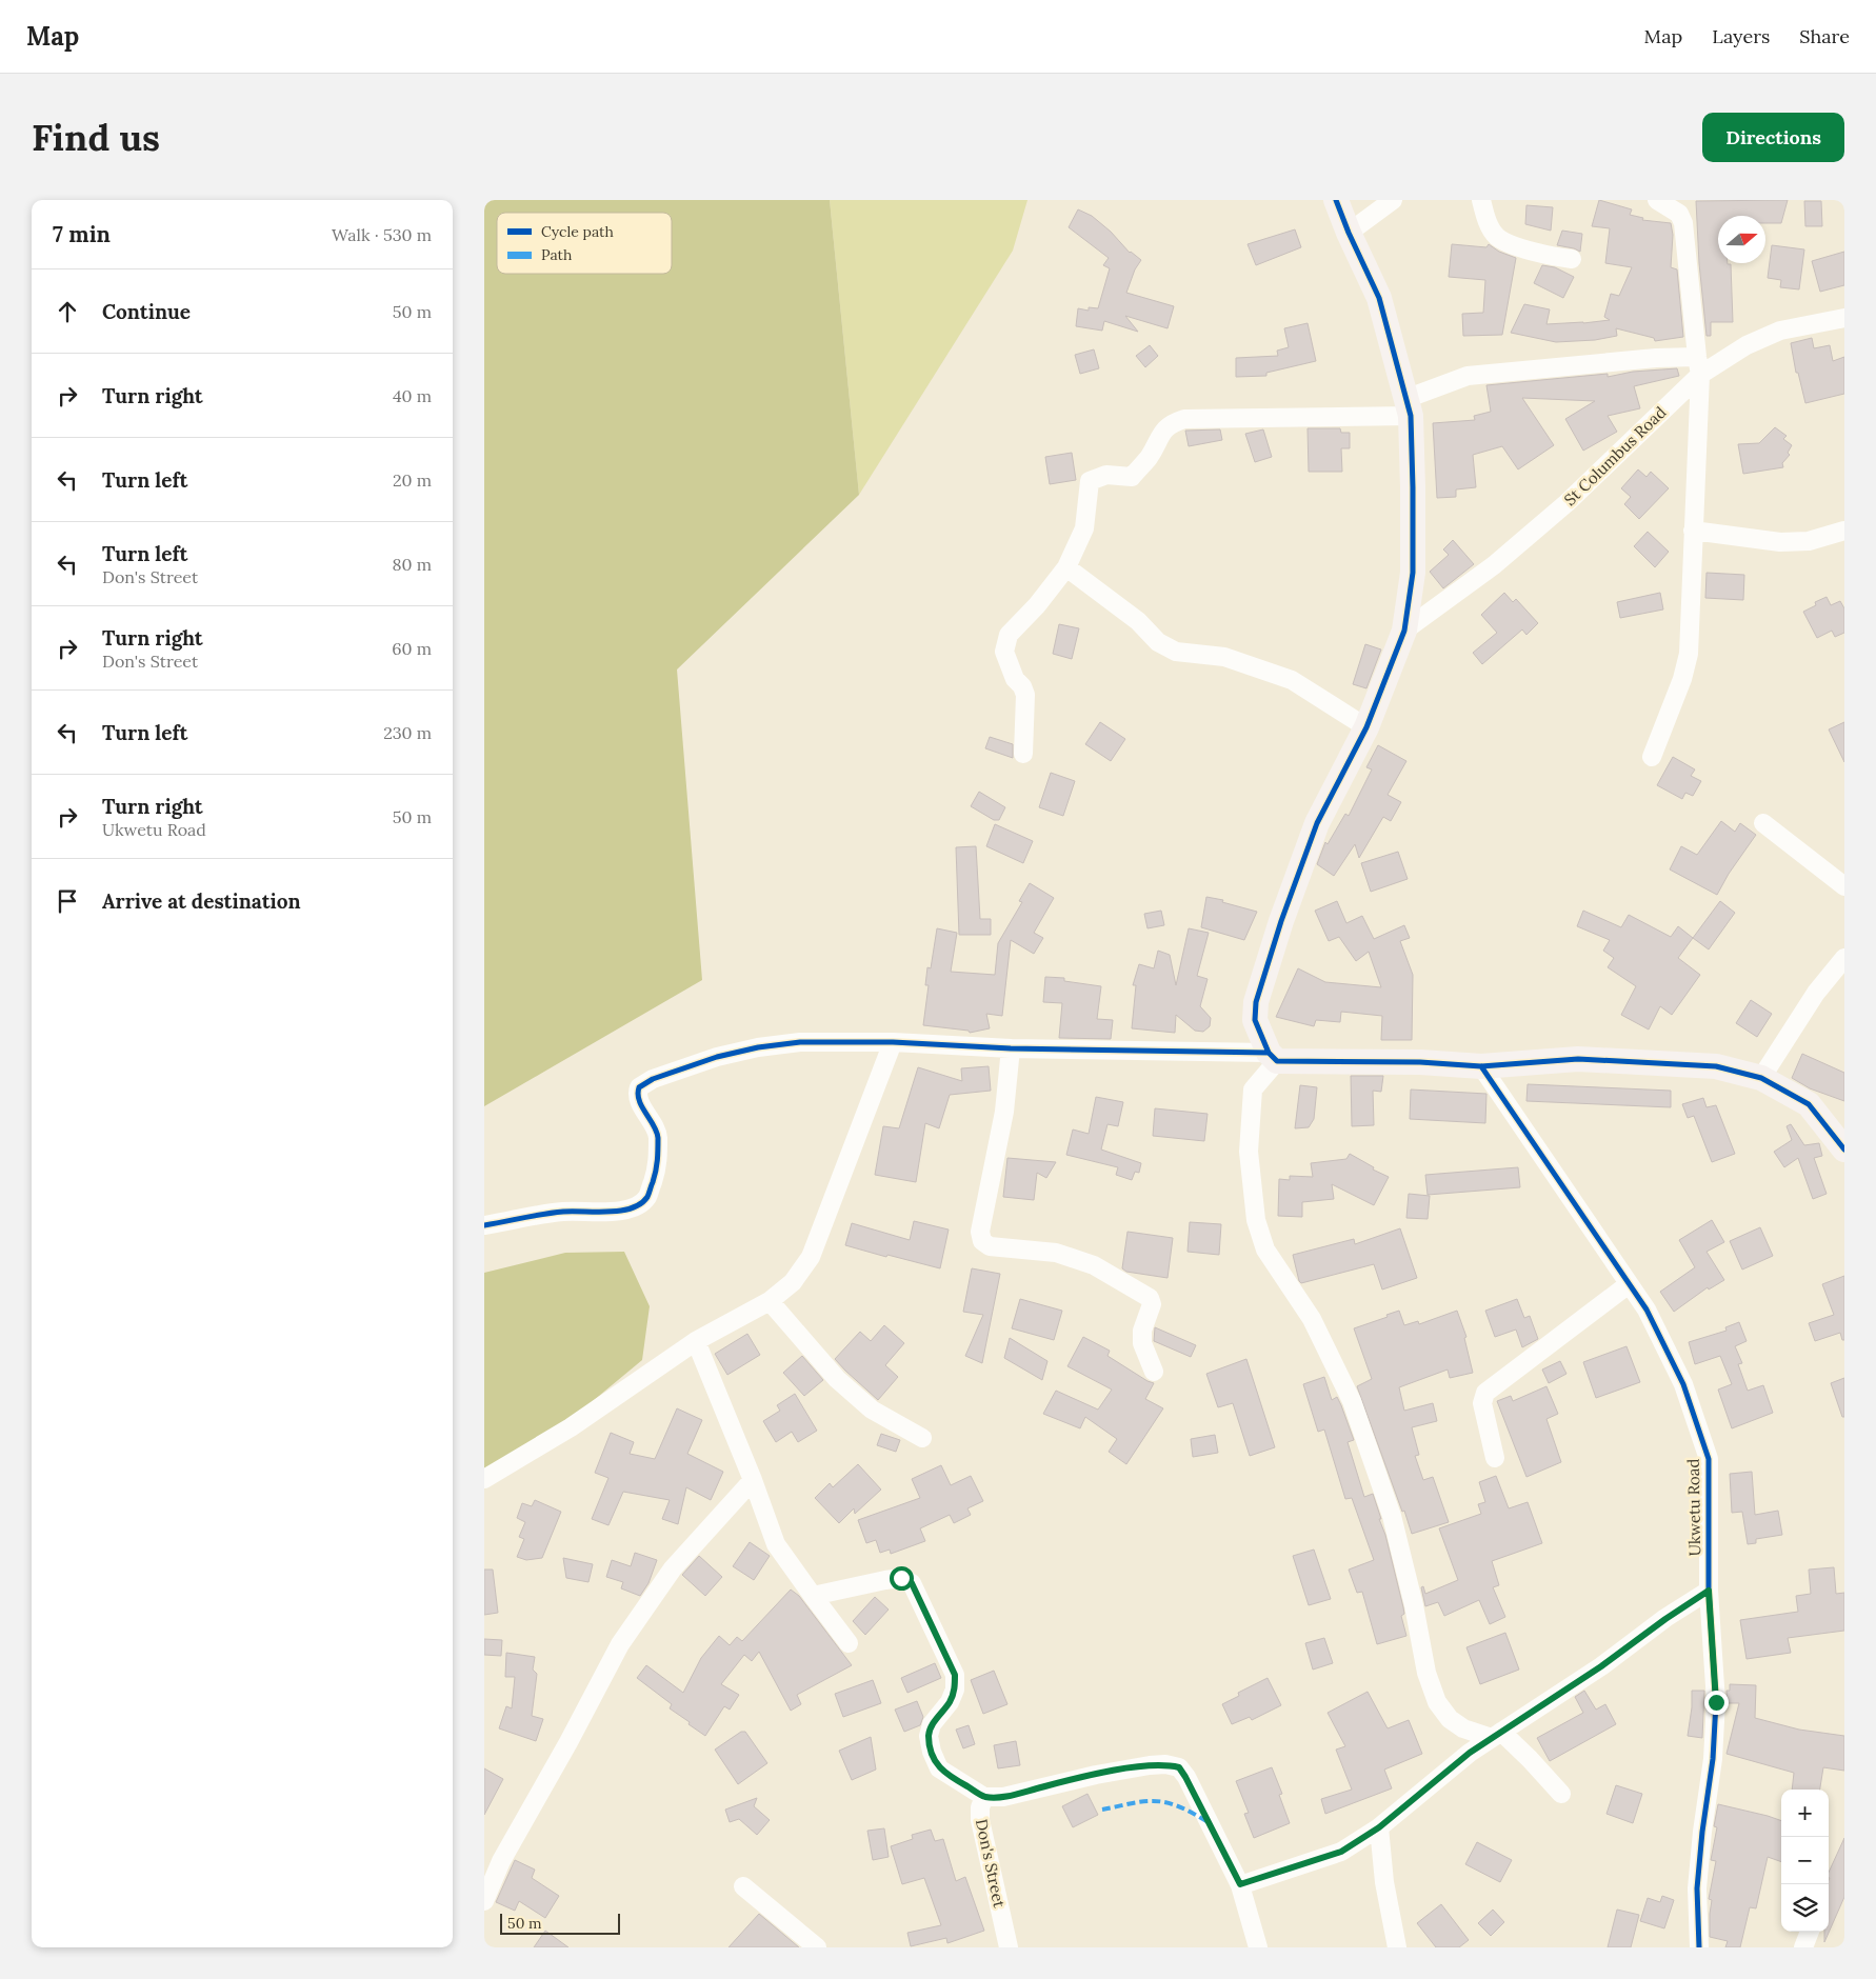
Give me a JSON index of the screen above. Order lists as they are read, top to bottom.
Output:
{
  "streets": {
    "street": ["St Columbus Road", "Ukwetu Road", "Don's Street"]
  },
  "legend": ["Cycle path", "Path"],
  "scale_bar": "50 m",
  "north": "right",
  "page": {
    "header": "Map",
    "nav": ["Map", "Layers", "Share"],
    "buttons": "Directions",
    "title": "Find us",
    "heading": ["7 min", "Walk · 530 m"],
    "list": [
      ["Continue", "50 m"],
      ["Turn right", "40 m"],
      ["Turn left", "20 m"],
      ["Turn left", "Don's Street", "80 m"],
      ["Turn right", "Don's Street", "60 m"],
      ["Turn left", "230 m"],
      ["Turn right", "Ukwetu Road", "50 m"],
      "Arrive at destination"
    ],
    "map_buttons": ["+", "−"],
    "scale": "50 m"
  }
}
